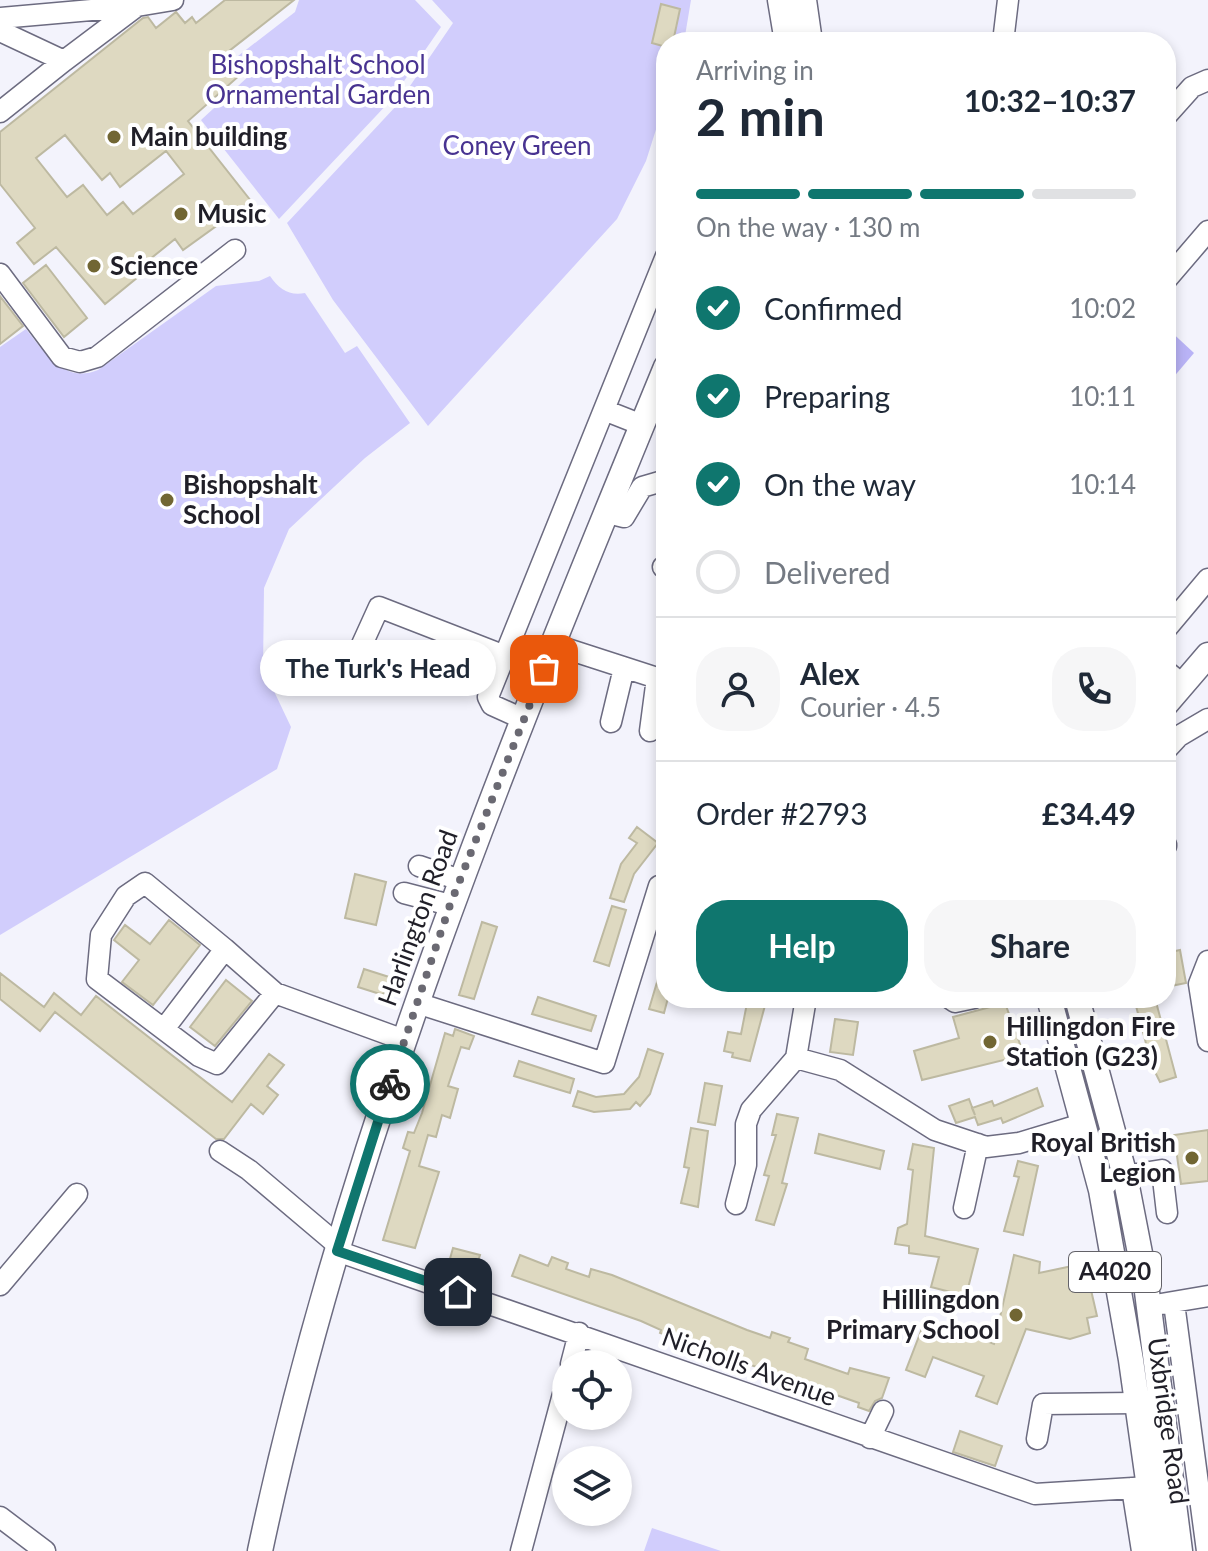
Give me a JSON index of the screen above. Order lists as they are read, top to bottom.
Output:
{
  "streets": {
    "main road": ["Harlington Road", "A4020", "Uxbridge Road"],
    "street": ["Nicholls Avenue"]
  },
  "crossings": [
    ["Harlington Road", "Nicholls Avenue"],
    ["Nicholls Avenue", "Uxbridge Road"]
  ],
  "parks": ["Bishopshalt School Ornamental Garden", "Coney Green"],
  "places": [
    "Main building",
    "Music",
    "Science",
    "Bishopshalt School",
    "The Turk's Head",
    "Hillingdon Fire Station (G23)",
    "Royal British Legion",
    "Hillingdon Primary School"
  ],
  "page": {
    "heading": ["2 min", "Arriving in", "10:32–10:37"],
    "panel": [
      "Alex",
      "Courier · 4.5",
      "Order #2793",
      "£34.49"
    ],
    "bar": "On the way · 130 m",
    "list": [
      ["Confirmed", "10:02"],
      ["Preparing", "10:11"],
      ["On the way", "10:14"],
      "Delivered"
    ],
    "bubble": "The Turk's Head",
    "buttons": ["Help", "Share"]
  }
}
